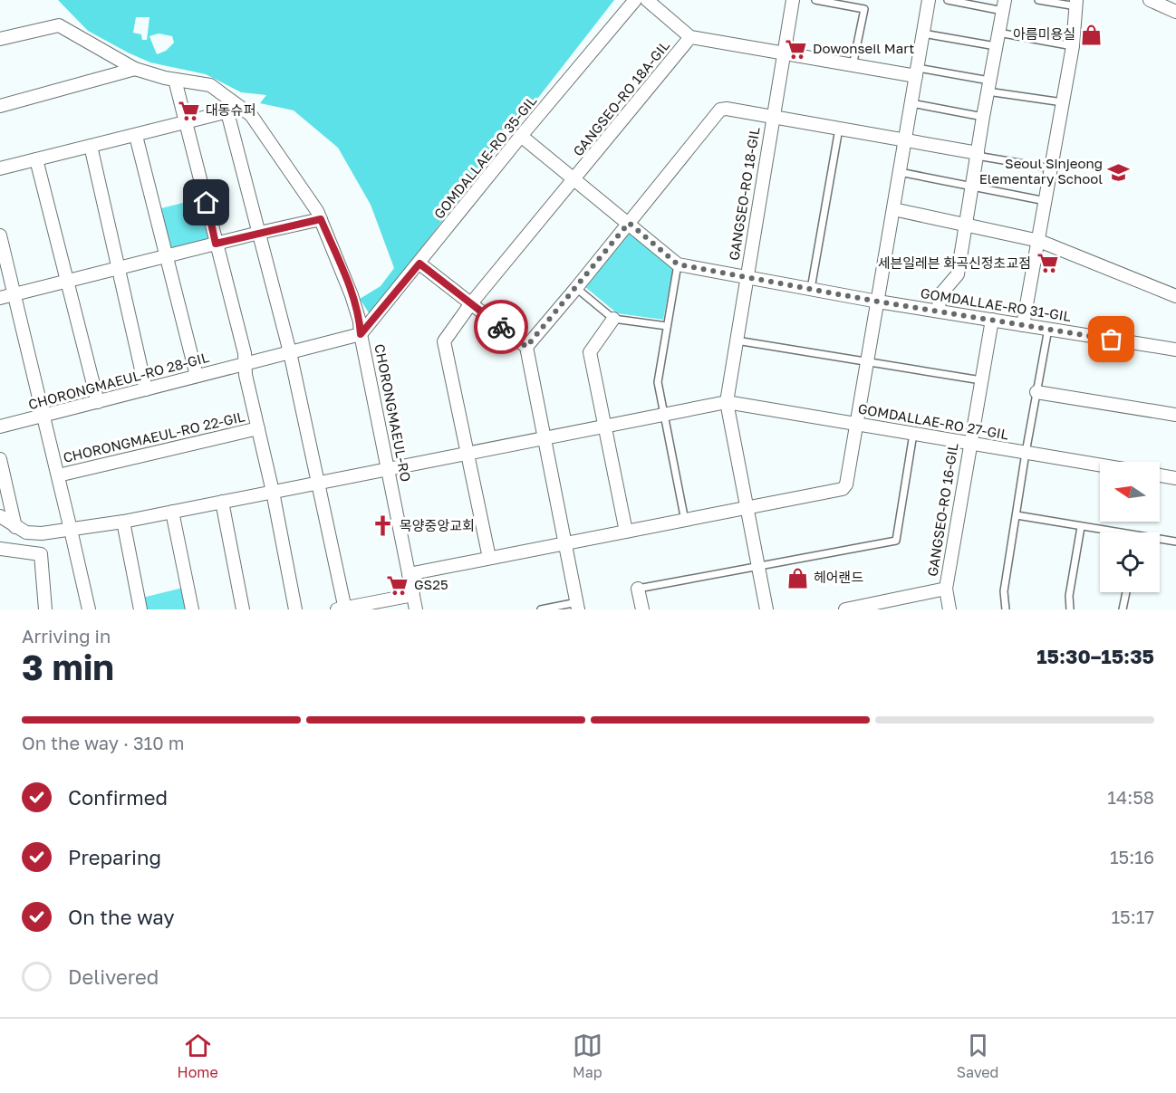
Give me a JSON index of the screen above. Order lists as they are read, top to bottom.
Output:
{
  "streets": {
    "street": [
      "GANGSEO-RO 18A-GIL",
      "GOMDALLAE-RO 35-GIL",
      "GANGSEO-RO 18-GIL",
      "GOMDALLAE-RO 31-GIL",
      "CHORONGMAEUL-RO 28-GIL",
      "CHORONGMAEUL-RO",
      "GOMDALLAE-RO 27-GIL",
      "CHORONGMAEUL-RO 22-GIL",
      "GANGSEO-RO 16-GIL"
    ]
  },
  "crossings": [
    ["GANGSEO-RO 18A-GIL", "GOMDALLAE-RO 35-GIL"],
    ["GANGSEO-RO 18A-GIL", "GANGSEO-RO 18-GIL"],
    ["GANGSEO-RO 18A-GIL", "GOMDALLAE-RO 31-GIL"],
    ["GOMDALLAE-RO 35-GIL", "CHORONGMAEUL-RO 28-GIL"],
    ["GOMDALLAE-RO 35-GIL", "CHORONGMAEUL-RO"],
    ["GANGSEO-RO 18-GIL", "GOMDALLAE-RO 31-GIL"],
    ["GANGSEO-RO 18-GIL", "GOMDALLAE-RO 27-GIL"],
    ["GOMDALLAE-RO 31-GIL", "GANGSEO-RO 16-GIL"],
    ["CHORONGMAEUL-RO 28-GIL", "CHORONGMAEUL-RO"],
    ["CHORONGMAEUL-RO 28-GIL", "CHORONGMAEUL-RO 22-GIL"],
    ["GOMDALLAE-RO 27-GIL", "GANGSEO-RO 16-GIL"]
  ],
  "places": {
    "shop": ["아름미용실", "헤어랜드"],
    "supermarket": [
      "Dowonseil Mart",
      "대동슈퍼",
      "세븐일레븐 화곡신정초교점",
      "GS25"
    ],
    "school or university": ["Seoul Sinjeong Elementary School"],
    "church": ["목양중앙교회"]
  },
  "north": "left",
  "page": {
    "heading": ["3 min", "Arriving in", "15:30–15:35"],
    "bar": "On the way · 310 m",
    "list": [
      ["Confirmed", "14:58"],
      ["Preparing", "15:16"],
      ["On the way", "15:17"],
      "Delivered"
    ],
    "tabs": ["Home", "Map", "Saved"]
  }
}
